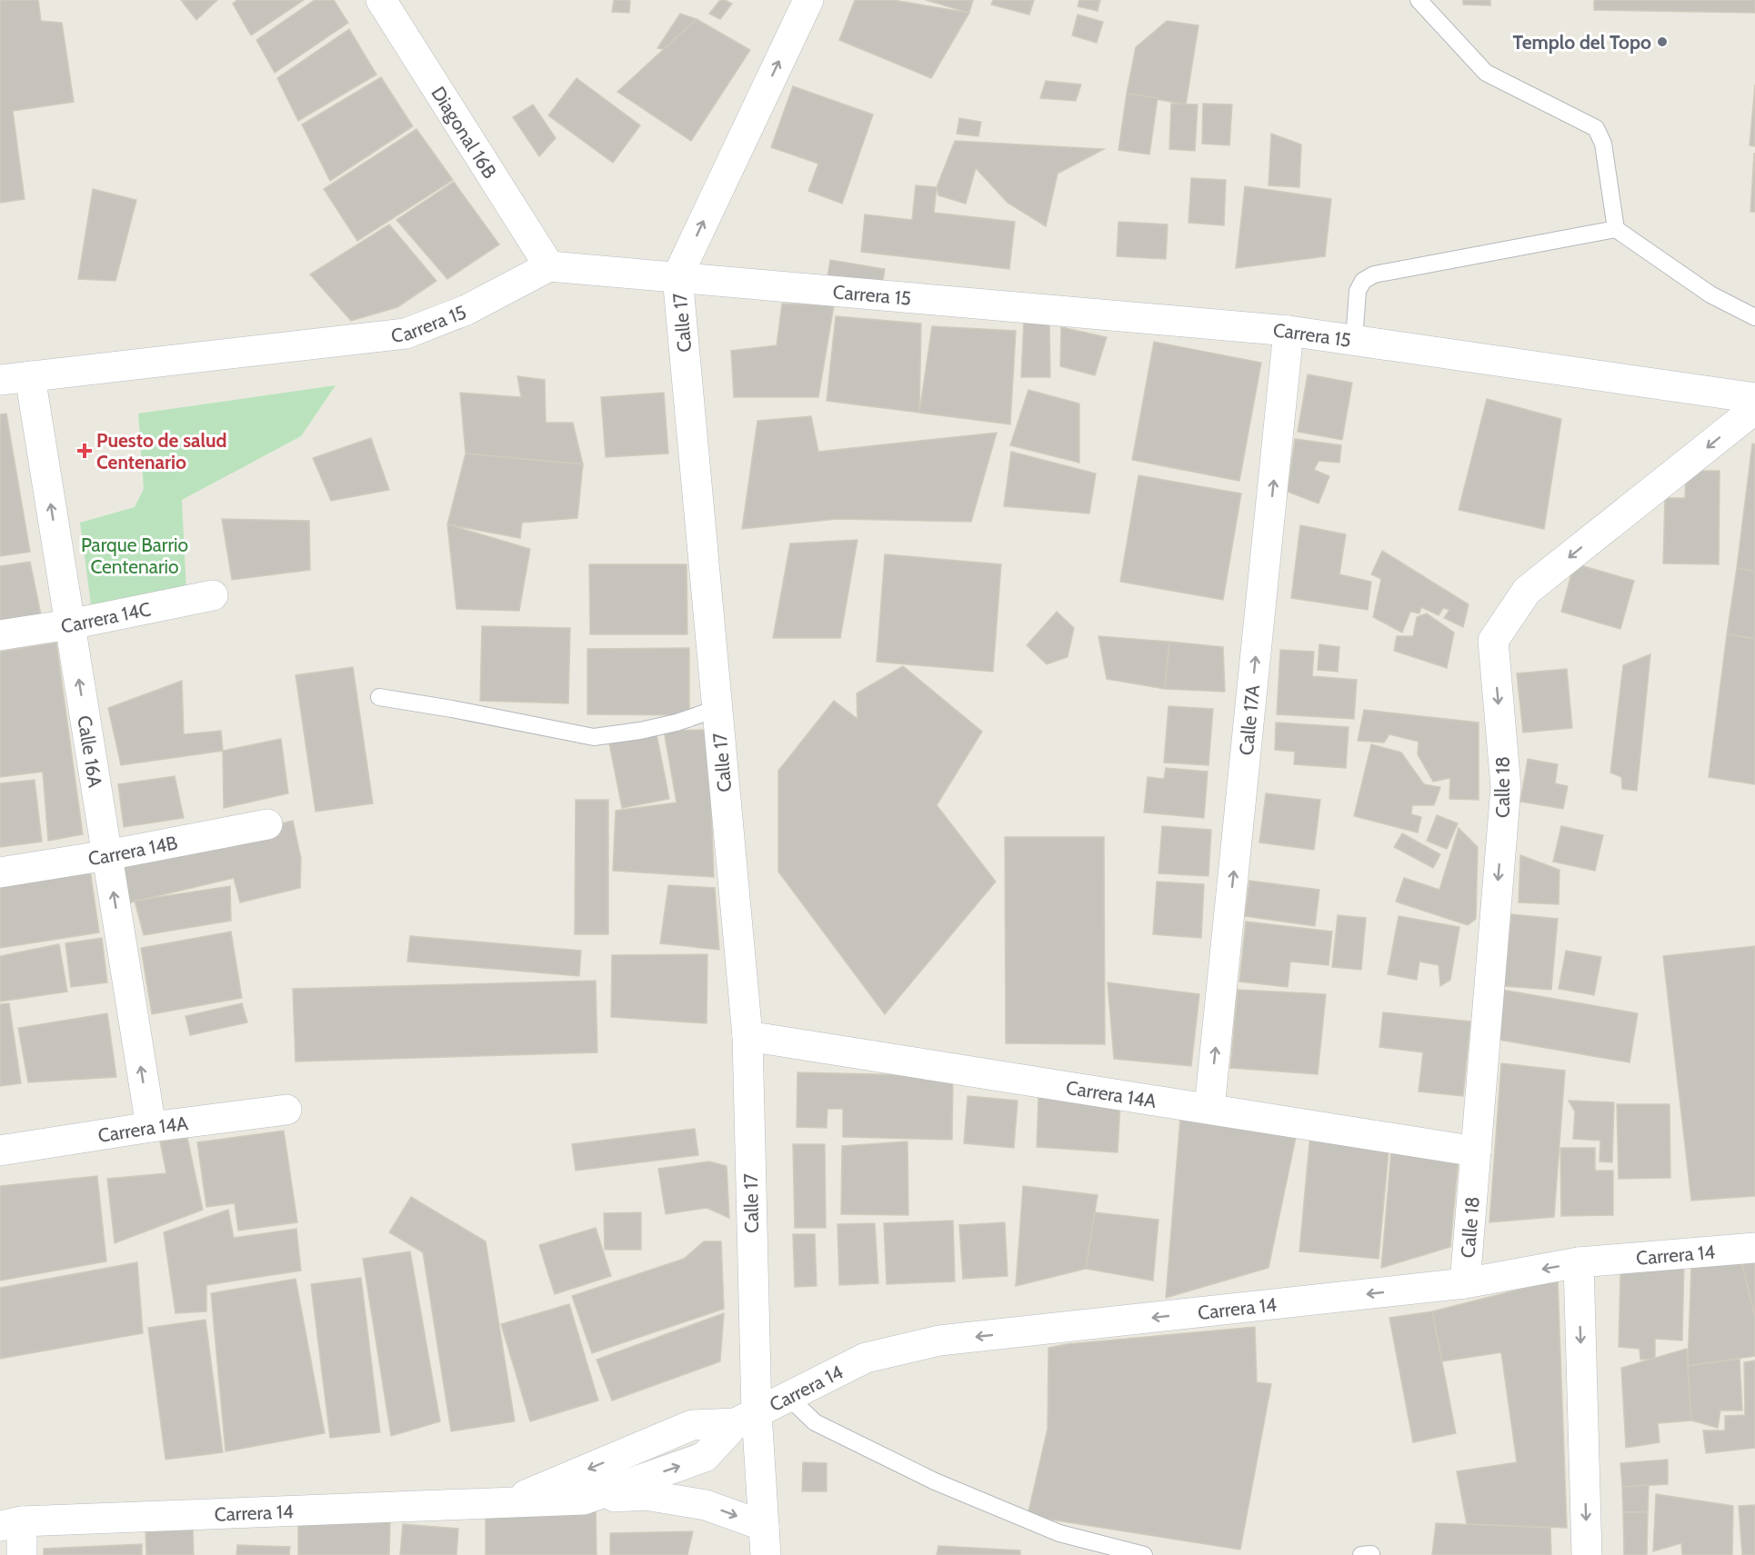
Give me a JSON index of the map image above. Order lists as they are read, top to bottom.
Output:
{
  "streets": {
    "street": [
      "Diagonal 16B",
      "Carrera 15",
      "Calle 17",
      "Carrera 14C",
      "Calle 17A",
      "Calle 16A",
      "Calle 18",
      "Carrera 14B",
      "Carrera 14A",
      "Carrera 14"
    ]
  },
  "crossings": [
    ["Diagonal 16B", "Carrera 15"],
    ["Carrera 15", "Calle 17"],
    ["Carrera 15", "Calle 17A"],
    ["Carrera 15", "Calle 16A"],
    ["Calle 17", "Carrera 14A"],
    ["Calle 17", "Carrera 14"],
    ["Carrera 14C", "Calle 16A"],
    ["Calle 17A", "Carrera 14A"],
    ["Calle 16A", "Carrera 14B"],
    ["Calle 16A", "Carrera 14A"],
    ["Calle 18", "Carrera 14A"],
    ["Calle 18", "Carrera 14"]
  ],
  "one_way": ["Calle 17A", "Calle 16A", "Calle 18"],
  "parks": ["Parque Barrio Centenario"],
  "places": {
    "other": ["Templo del Topo"],
    "health": ["Puesto de salud Centenario"]
  }
}
